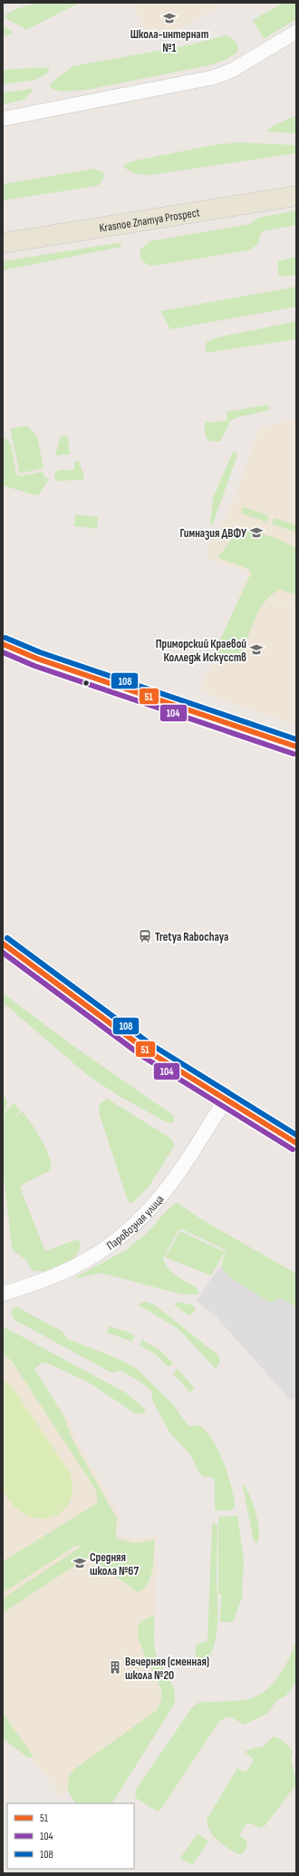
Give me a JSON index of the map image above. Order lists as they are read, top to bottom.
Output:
{
  "streets": {
    "main road": ["Krasnoe Znamya Prospect"],
    "street": ["Паровозная улица"]
  },
  "places": {
    "school or university": [
      "Школа-интернат №1",
      "Гимназия ДВФУ",
      "Приморский Краевой Колледж Искусств",
      "Средняя школа №67"
    ],
    "station": ["Tretya Rabochaya"],
    "building": ["Вечерняя (сменная) школа №20"]
  },
  "lines": ["transit line 108", "transit line 51", "transit line 104"],
  "legend": ["51", "104", "108"]
}
